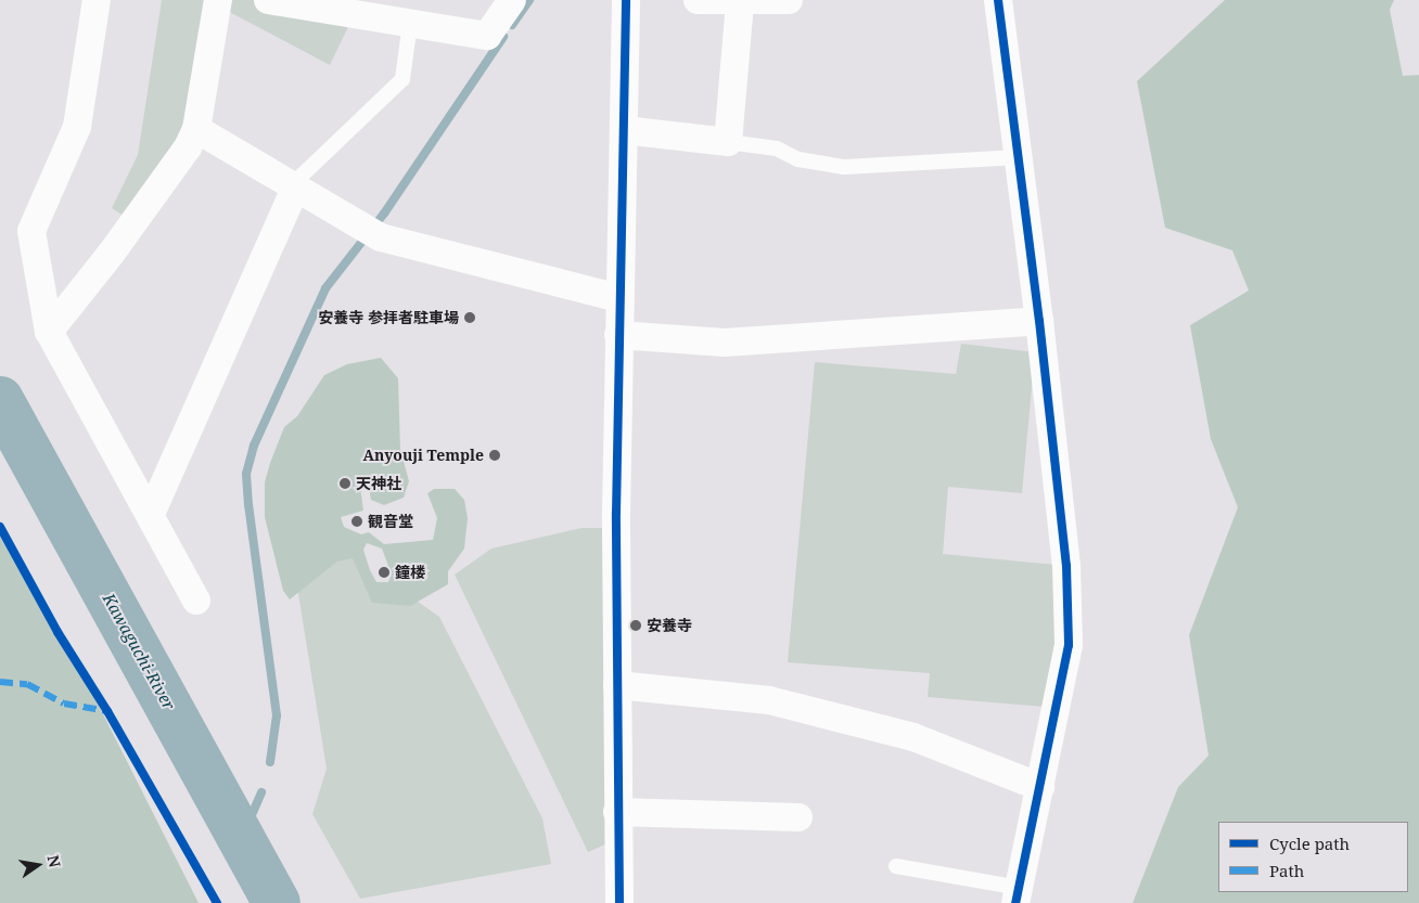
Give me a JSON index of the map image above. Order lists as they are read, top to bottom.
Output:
{
  "water": ["Kawaguchi-River"],
  "places": [
    "安養寺 参拝者駐車場",
    "Anyouji Temple",
    "天神社",
    "観音堂",
    "鐘楼",
    "安養寺"
  ],
  "legend": ["Cycle path", "Path"],
  "north": "right"
}
